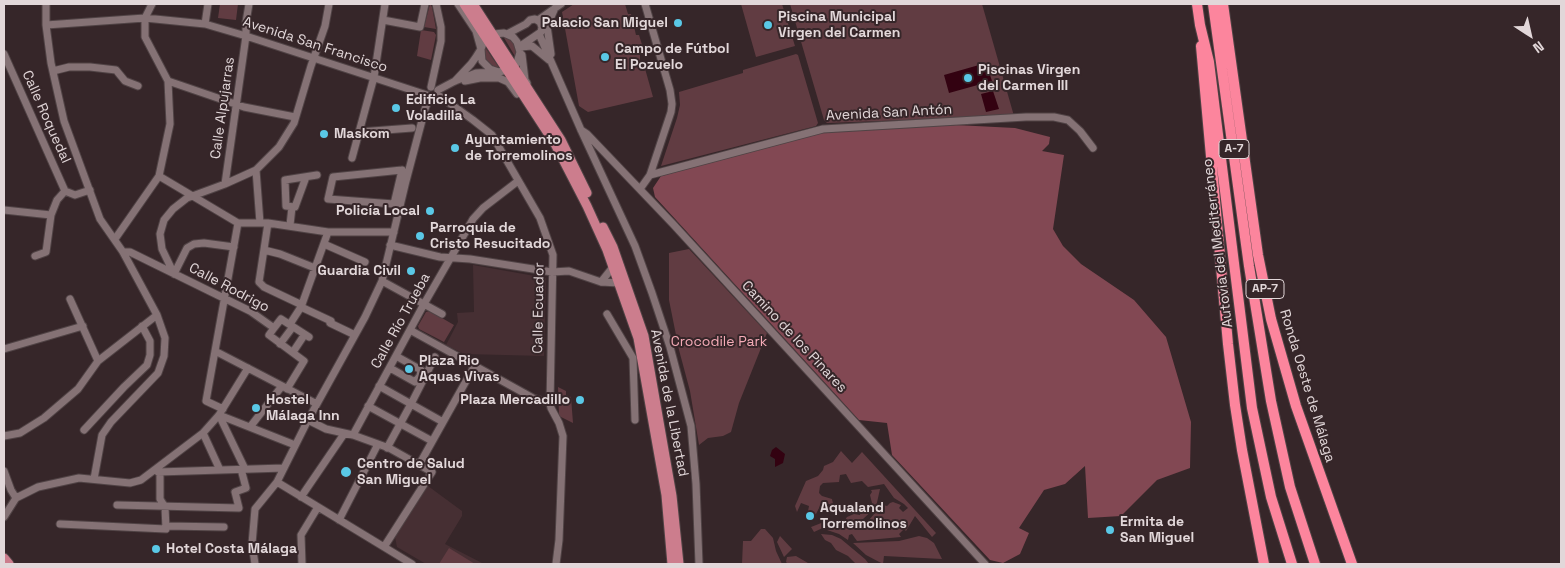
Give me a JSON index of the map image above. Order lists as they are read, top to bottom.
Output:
{
  "streets": {
    "highway": [
      "A-7",
      "Autovía del Mediterráneo",
      "AP-7",
      "Ronda Oeste de Málaga"
    ],
    "main road": ["Avenida de la Libertad"],
    "street": [
      "Avenida San Francisco",
      "Calle Alpujarras",
      "Avenida San Antón",
      "Calle Roquedal",
      "Calle Rodrigo",
      "Calle Ecuador",
      "Calle Río Trueba",
      "Camino de los Pinares"
    ]
  },
  "crossings": [
    ["Avenida San Francisco", "Calle Alpujarras"],
    ["Avenida San Francisco", "Calle Ecuador"],
    ["Calle Ecuador", "Calle Río Trueba"]
  ],
  "parks": ["Crocodile Park"],
  "places": [
    "Palacio San Miguel",
    "Piscina Municipal Virgen del Carmen",
    "Campo de Fútbol El Pozuelo",
    "Piscinas Virgen del Carmen III",
    "Edificio La Voladilla",
    "Maskom",
    "Ayuntamiento de Torremolinos",
    "Policía Local",
    "Parroquia de Cristo Resucitado",
    "Guardia Civil",
    "Plaza Rio Aquas Vivas",
    "Plaza Mercadillo",
    "Hostel Málaga Inn",
    "Centro de Salud San Miguel",
    "Aqualand Torremolinos",
    "Ermita de San Miguel",
    "Hotel Costa Málaga"
  ],
  "north": "bottom right"
}
